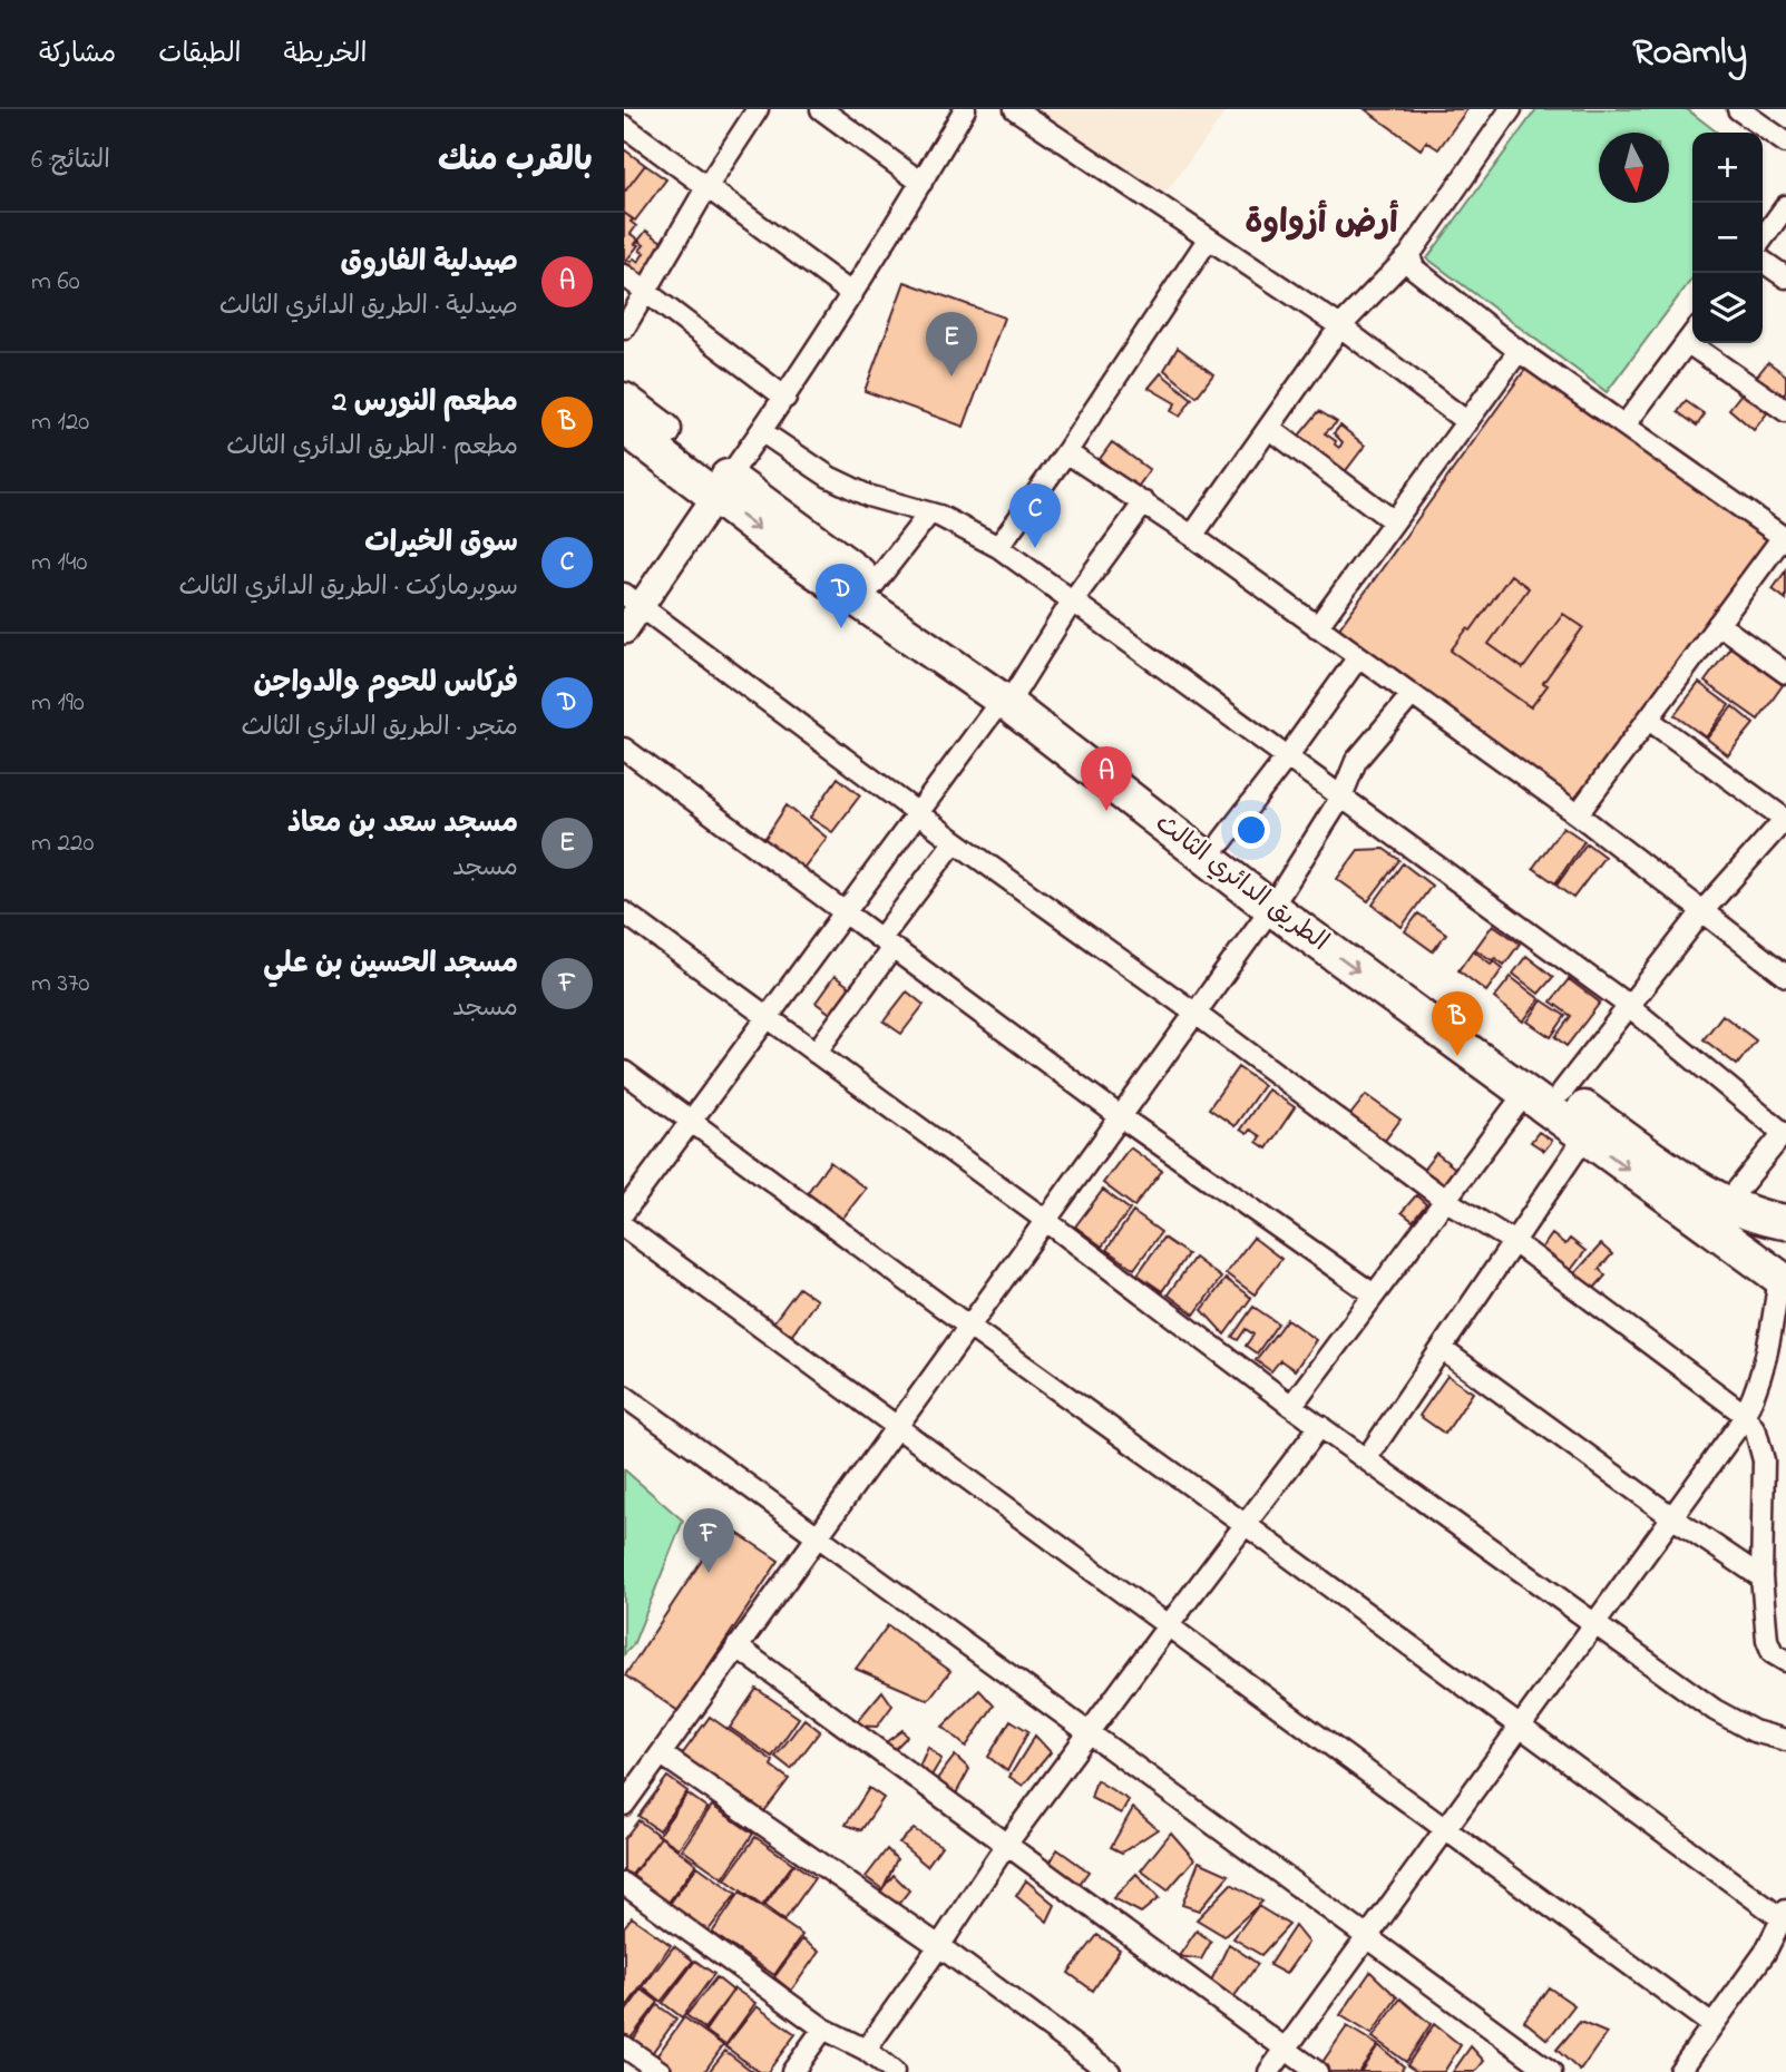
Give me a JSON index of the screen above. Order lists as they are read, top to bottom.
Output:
{
  "streets": {
    "highway": ["الطريق الدائري الثالث"]
  },
  "districts": ["أرض أزواوة"],
  "north": "bottom",
  "page": {
    "header": "Roamly",
    "nav": ["الخريطة", "الطبقات", "مشاركة"],
    "heading": ["بالقرب منك", "النتائج: 6"],
    "map_buttons": ["+", "−"],
    "list": [
      {
        "mark": "A",
        "name": "صيدلية الفاروق",
        "note": "صيدلية · الطريق الدائري الثالث",
        "value": "60 m"
      },
      {
        "mark": "B",
        "name": "مطعم النورس 2",
        "note": "مطعم · الطريق الدائري الثالث",
        "value": "120 m"
      },
      {
        "mark": "C",
        "name": "سوق الخيرات",
        "note": "سوبرماركت · الطريق الدائري الثالث",
        "value": "140 m"
      },
      {
        "mark": "D",
        "name": "فركاس للحوم والدواجن",
        "note": "متجر · الطريق الدائري الثالث",
        "value": "190 m"
      },
      {
        "mark": "E",
        "name": "مسجد سعد بن معاذ",
        "note": "مسجد",
        "value": "220 m"
      },
      {
        "mark": "F",
        "name": "مسجد الحسين بن علي",
        "note": "مسجد",
        "value": "370 m"
      }
    ],
    "pins": [
      "E",
      "C",
      "D",
      "A",
      "B",
      "F"
    ]
  }
}
